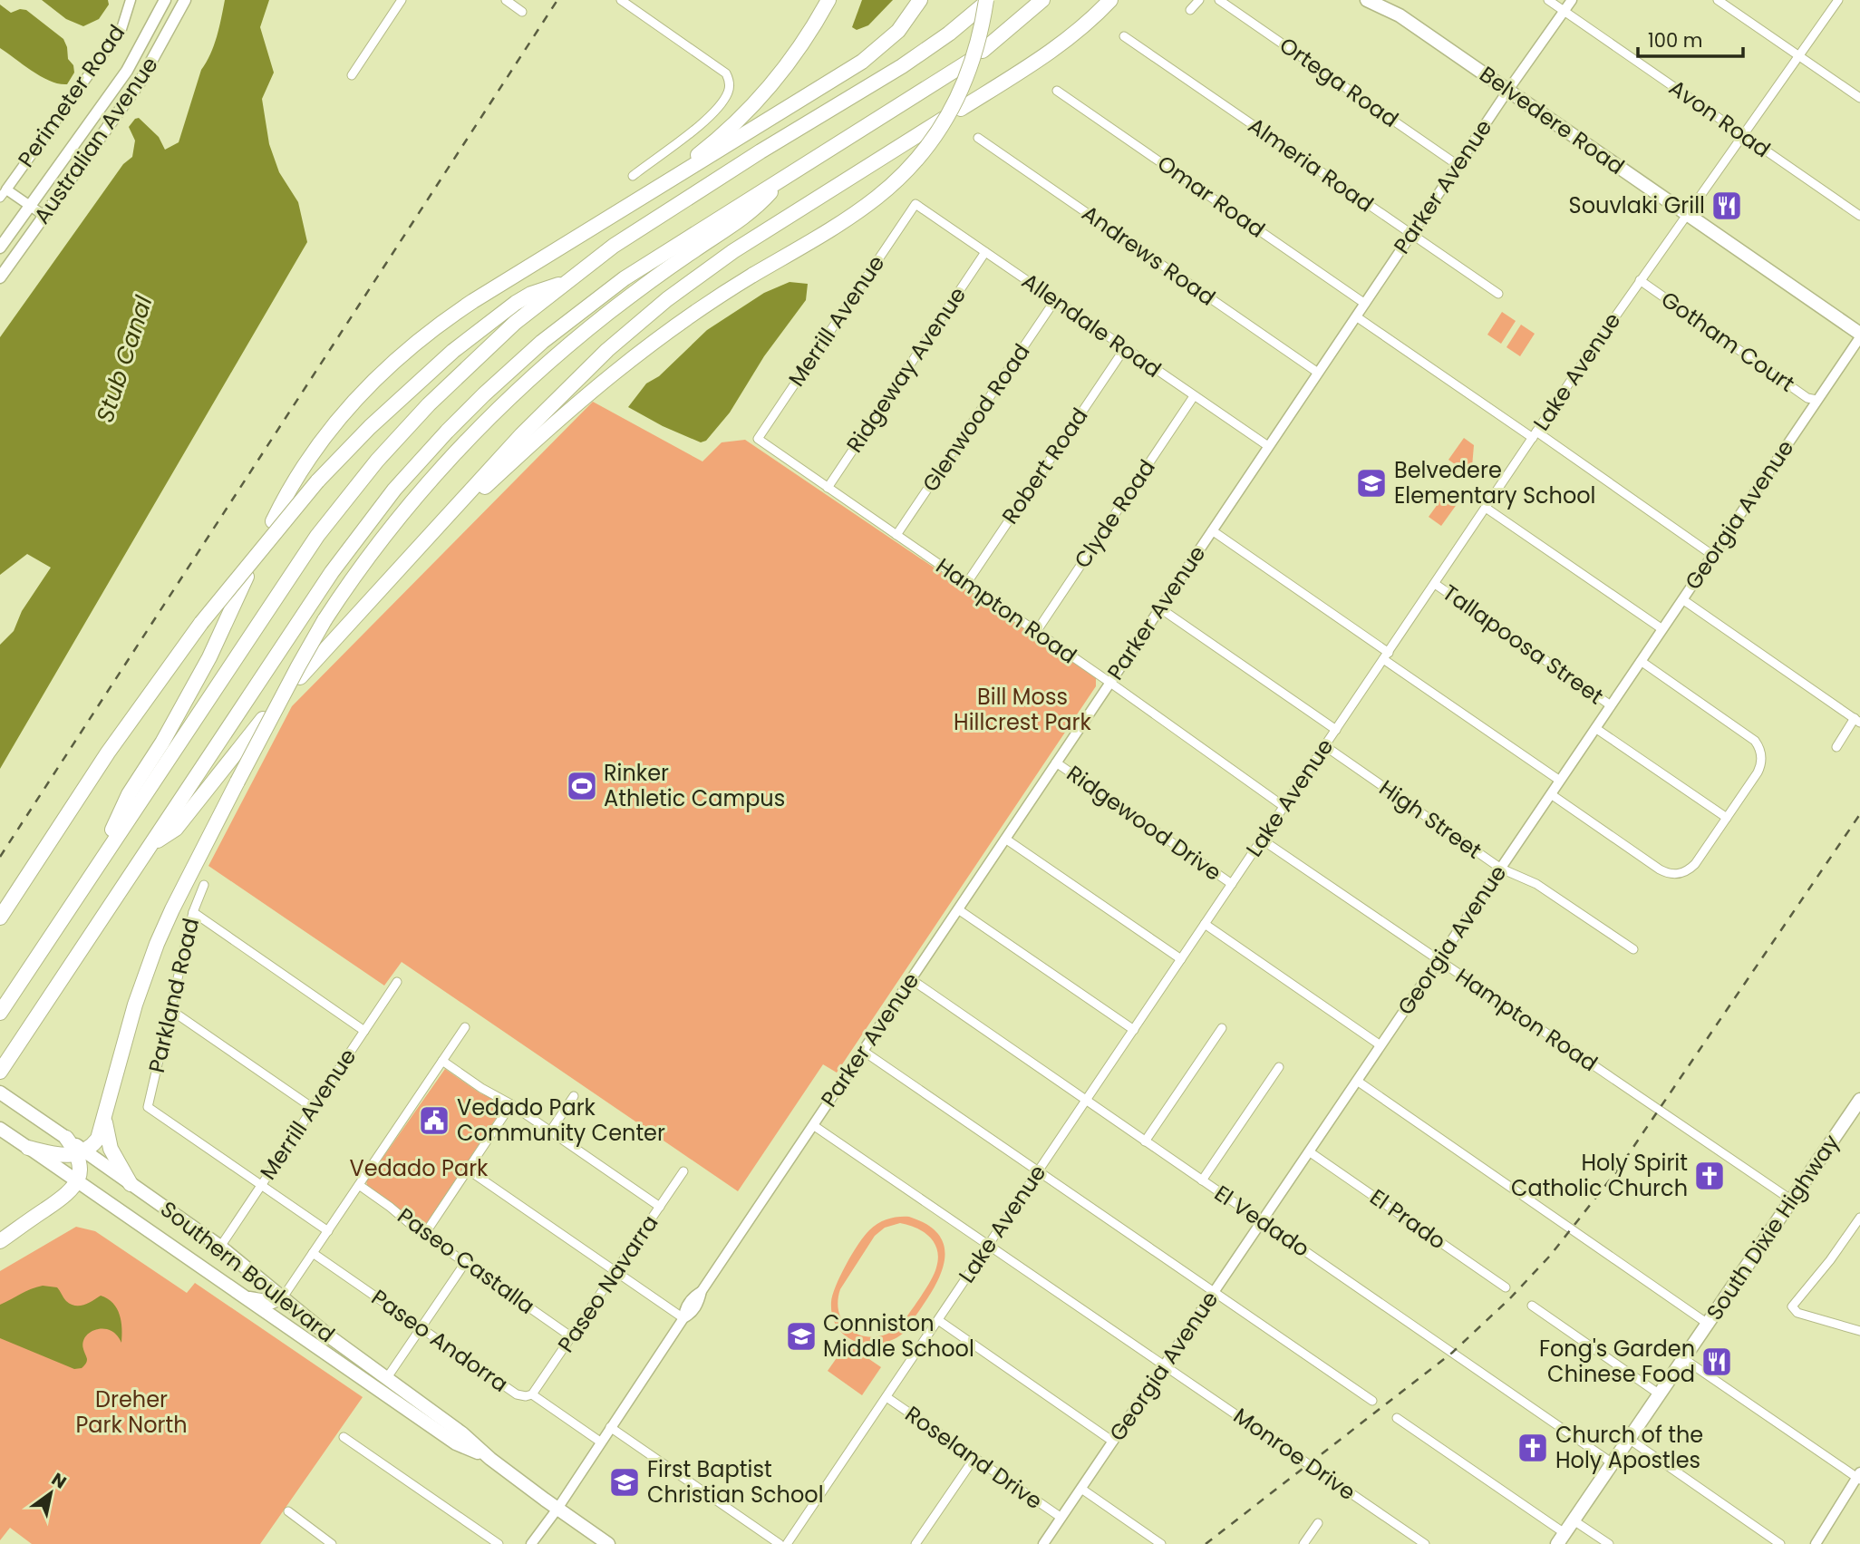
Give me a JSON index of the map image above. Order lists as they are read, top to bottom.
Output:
{
  "streets": {
    "main road": [
      "Belvedere Road",
      "Australian Avenue",
      "South Dixie Highway",
      "Southern Boulevard"
    ],
    "street": [
      "Ortega Road",
      "Perimeter Road",
      "Avon Road",
      "Almeria Road",
      "Parker Avenue",
      "Omar Road",
      "Andrews Road",
      "Merrill Avenue",
      "Allendale Road",
      "Gotham Court",
      "Ridgeway Avenue",
      "Lake Avenue",
      "Glenwood Road",
      "Robert Road",
      "Clyde Road",
      "Georgia Avenue",
      "Hampton Road",
      "Tallapoosa Street",
      "High Street",
      "Ridgewood Drive",
      "Parkland Road",
      "El Prado",
      "El Vedado",
      "Paseo Castalla",
      "Paseo Navarra",
      "Paseo Andorra",
      "Monroe Drive",
      "Roseland Drive"
    ]
  },
  "crossings": [
    ["Ortega Road", "Parker Avenue"],
    ["Perimeter Road", "Australian Avenue"],
    ["Avon Road", "Parker Avenue"],
    ["Avon Road", "Lake Avenue"],
    ["Belvedere Road", "Parker Avenue"],
    ["Belvedere Road", "Lake Avenue"],
    ["Belvedere Road", "Georgia Avenue"],
    ["Almeria Road", "Parker Avenue"],
    ["Parker Avenue", "Omar Road"],
    ["Parker Avenue", "Andrews Road"],
    ["Parker Avenue", "Allendale Road"],
    ["Parker Avenue", "Hampton Road"],
    ["Parker Avenue", "Ridgewood Drive"],
    ["Parker Avenue", "El Vedado"],
    ["Parker Avenue", "Southern Boulevard"],
    ["Parker Avenue", "Paseo Andorra"],
    ["Parker Avenue", "Monroe Drive"],
    ["Merrill Avenue", "Allendale Road"],
    ["Merrill Avenue", "Hampton Road"],
    ["Merrill Avenue", "Parkland Road"],
    ["Merrill Avenue", "Southern Boulevard"],
    ["Allendale Road", "Ridgeway Avenue"],
    ["Allendale Road", "Glenwood Road"],
    ["Allendale Road", "Robert Road"],
    ["Allendale Road", "Clyde Road"],
    ["Gotham Court", "Lake Avenue"],
    ["Gotham Court", "Georgia Avenue"],
    ["Ridgeway Avenue", "Hampton Road"],
    ["Lake Avenue", "Hampton Road"],
    ["Lake Avenue", "Tallapoosa Street"],
    ["Lake Avenue", "High Street"],
    ["Lake Avenue", "Ridgewood Drive"],
    ["Lake Avenue", "El Vedado"],
    ["Lake Avenue", "Monroe Drive"],
    ["Lake Avenue", "Roseland Drive"],
    ["Glenwood Road", "Hampton Road"],
    ["Robert Road", "Hampton Road"],
    ["Clyde Road", "Hampton Road"],
    ["Georgia Avenue", "Hampton Road"],
    ["Georgia Avenue", "Tallapoosa Street"],
    ["Georgia Avenue", "High Street"],
    ["Georgia Avenue", "El Prado"],
    ["Georgia Avenue", "El Vedado"],
    ["Georgia Avenue", "Monroe Drive"],
    ["Georgia Avenue", "Roseland Drive"],
    ["Hampton Road", "South Dixie Highway"],
    ["El Vedado", "South Dixie Highway"],
    ["Paseo Castalla", "Paseo Navarra"],
    ["Paseo Navarra", "Paseo Andorra"]
  ],
  "water": ["Stub Canal"],
  "parks": ["Bill Moss Hillcrest Park", "Vedado Park", "Dreher Park North"],
  "places": {
    "restaurant": ["Souvlaki Grill", "Fong's Garden Chinese Food"],
    "school or university": ["Belvedere Elementary School", "Conniston Middle School", "First Baptist Christian School"],
    "sports": ["Rinker Athletic Campus"],
    "public building": ["Vedado Park Community Center"],
    "church": ["Holy Spirit Catholic Church", "Church of the Holy Apostles"]
  },
  "scale_bar": "100 m",
  "north": "top right"
}
